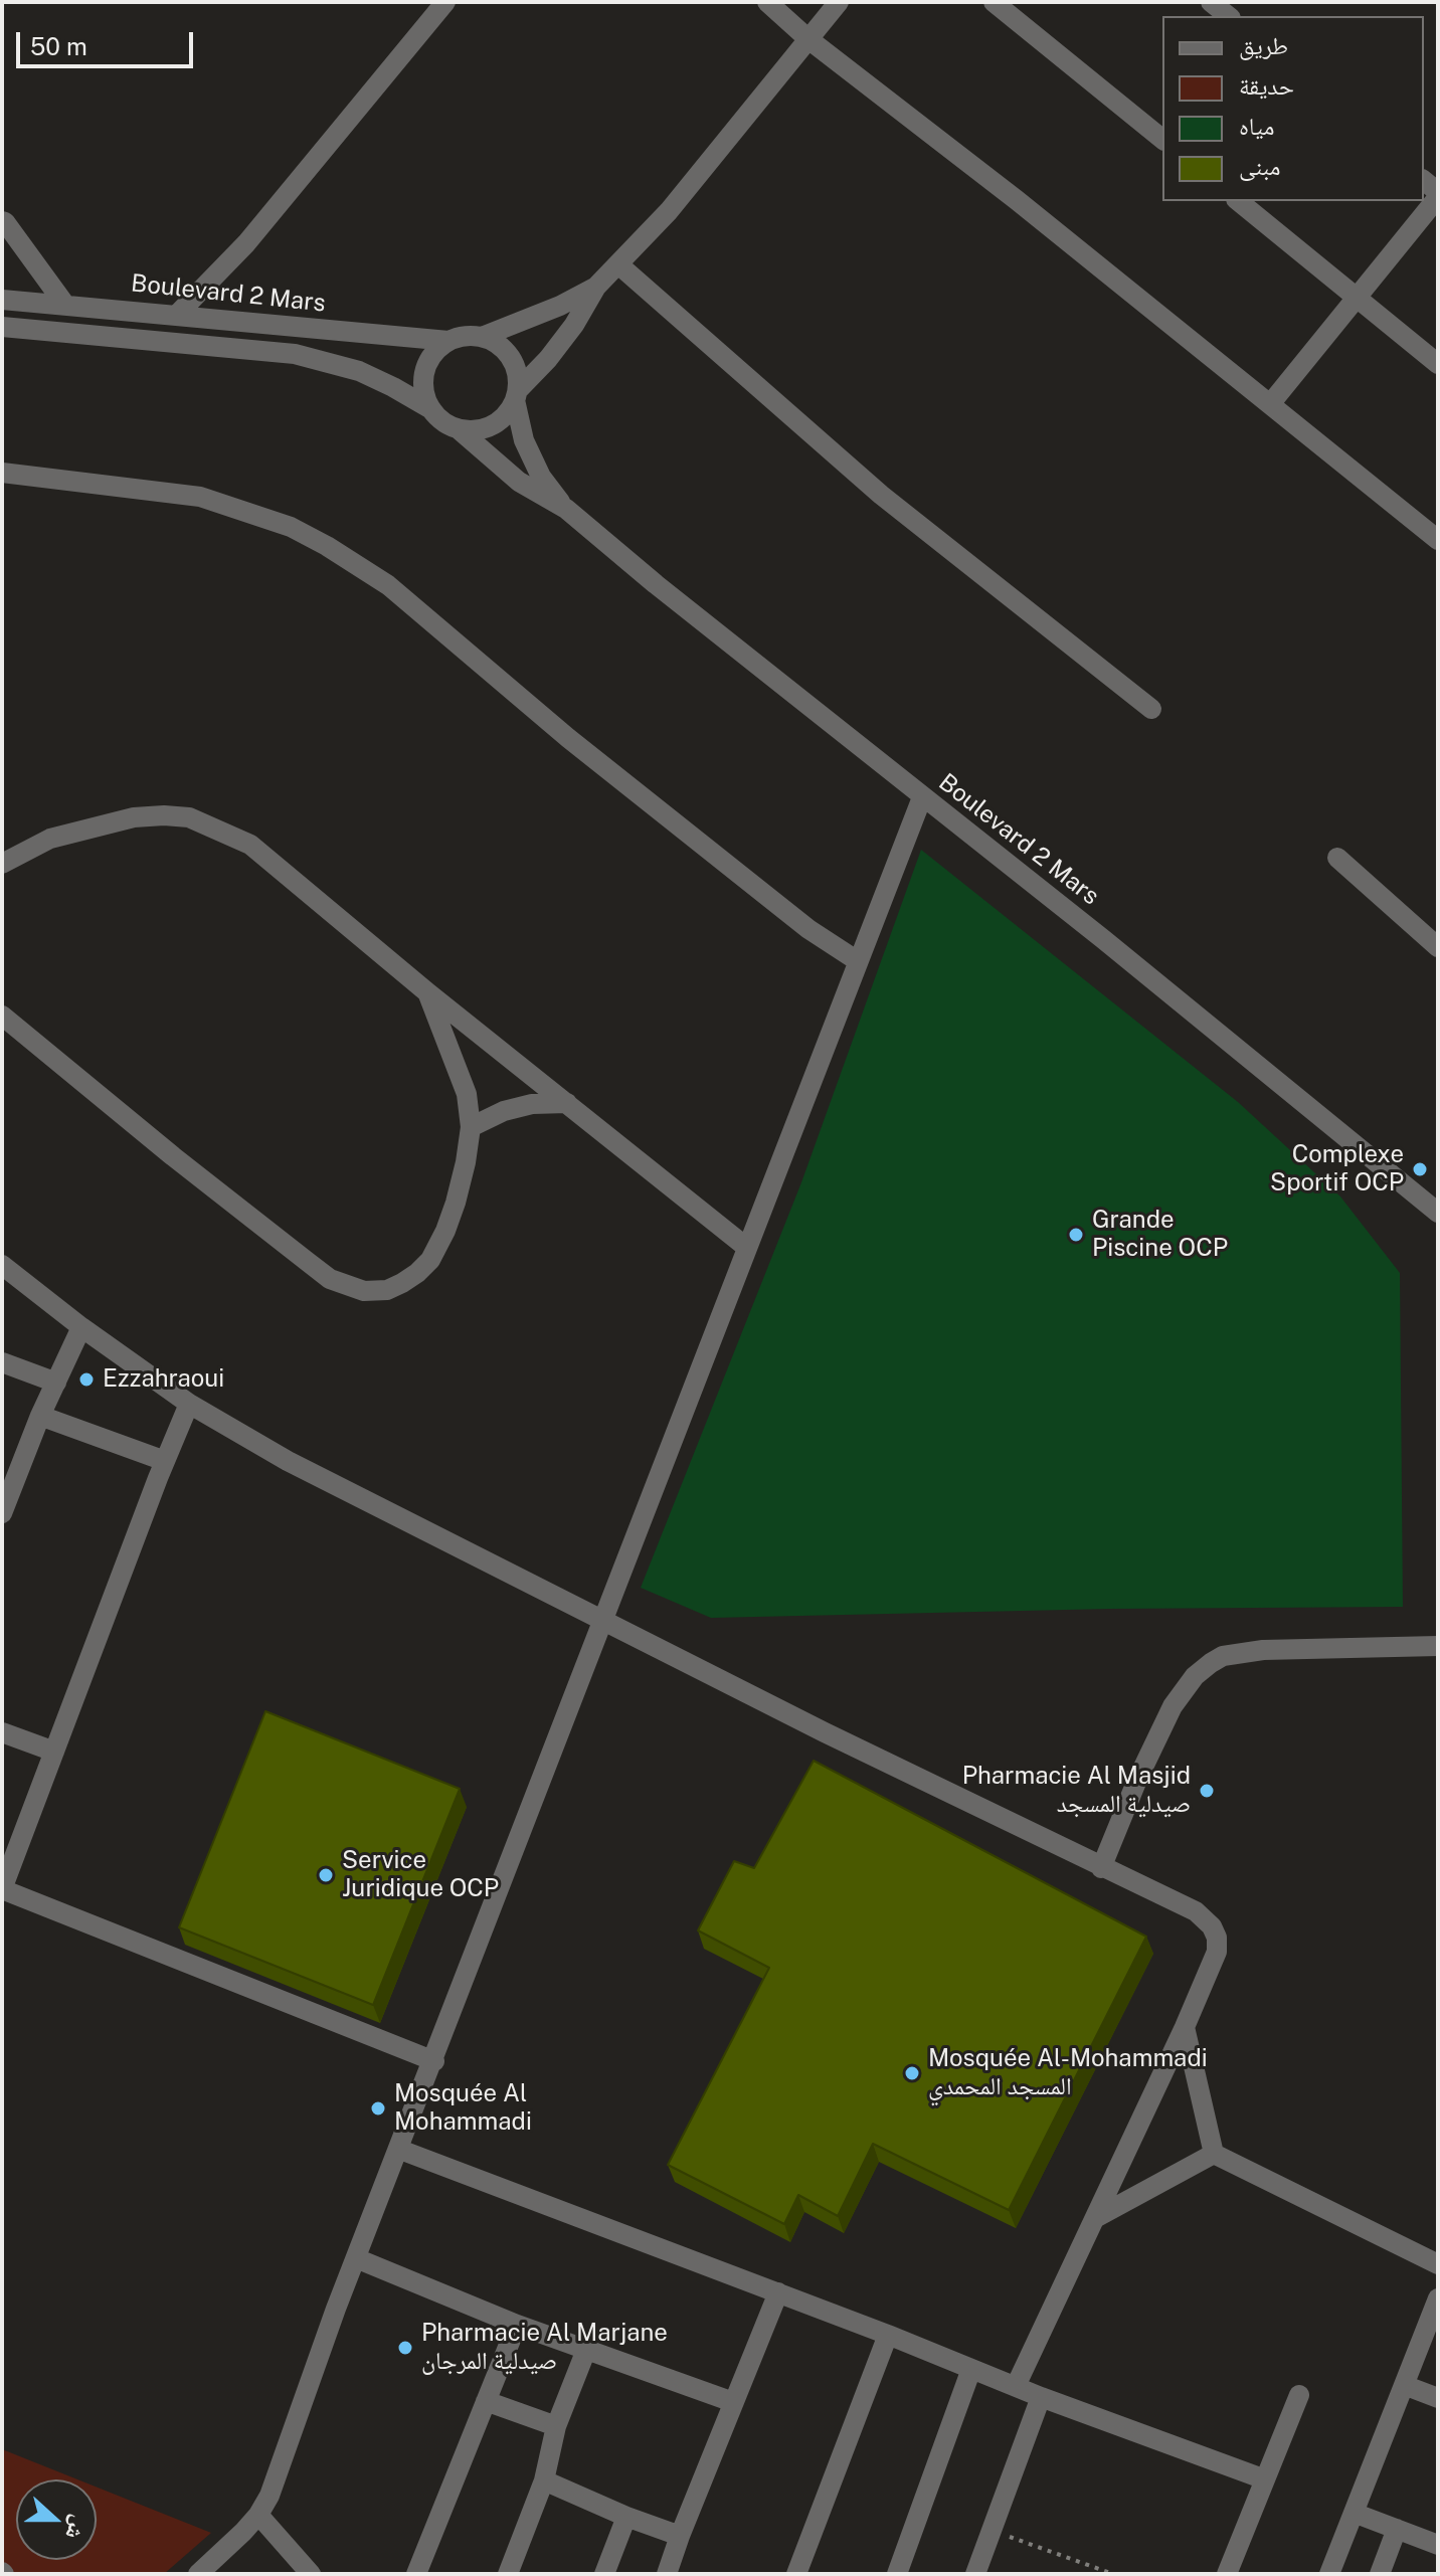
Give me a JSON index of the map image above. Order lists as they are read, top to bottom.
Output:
{
  "streets": {
    "street": ["Boulevard 2 Mars"]
  },
  "places": [
    "Complexe Sportif OCP",
    "Grande Piscine OCP",
    "Ezzahraoui",
    "Pharmacie Al Masjid صيدلية المسجد",
    "Service Juridique OCP",
    "Mosquée Al-Mohammadi المسجد المحمدي",
    "Mosquée Al Mohammadi",
    "Pharmacie Al Marjane صيدلية المرجان"
  ],
  "legend": [
    "طريق",
    "حديقة",
    "مياه",
    "مبنى"
  ],
  "scale_bar": "50 m",
  "north": "right"
}
